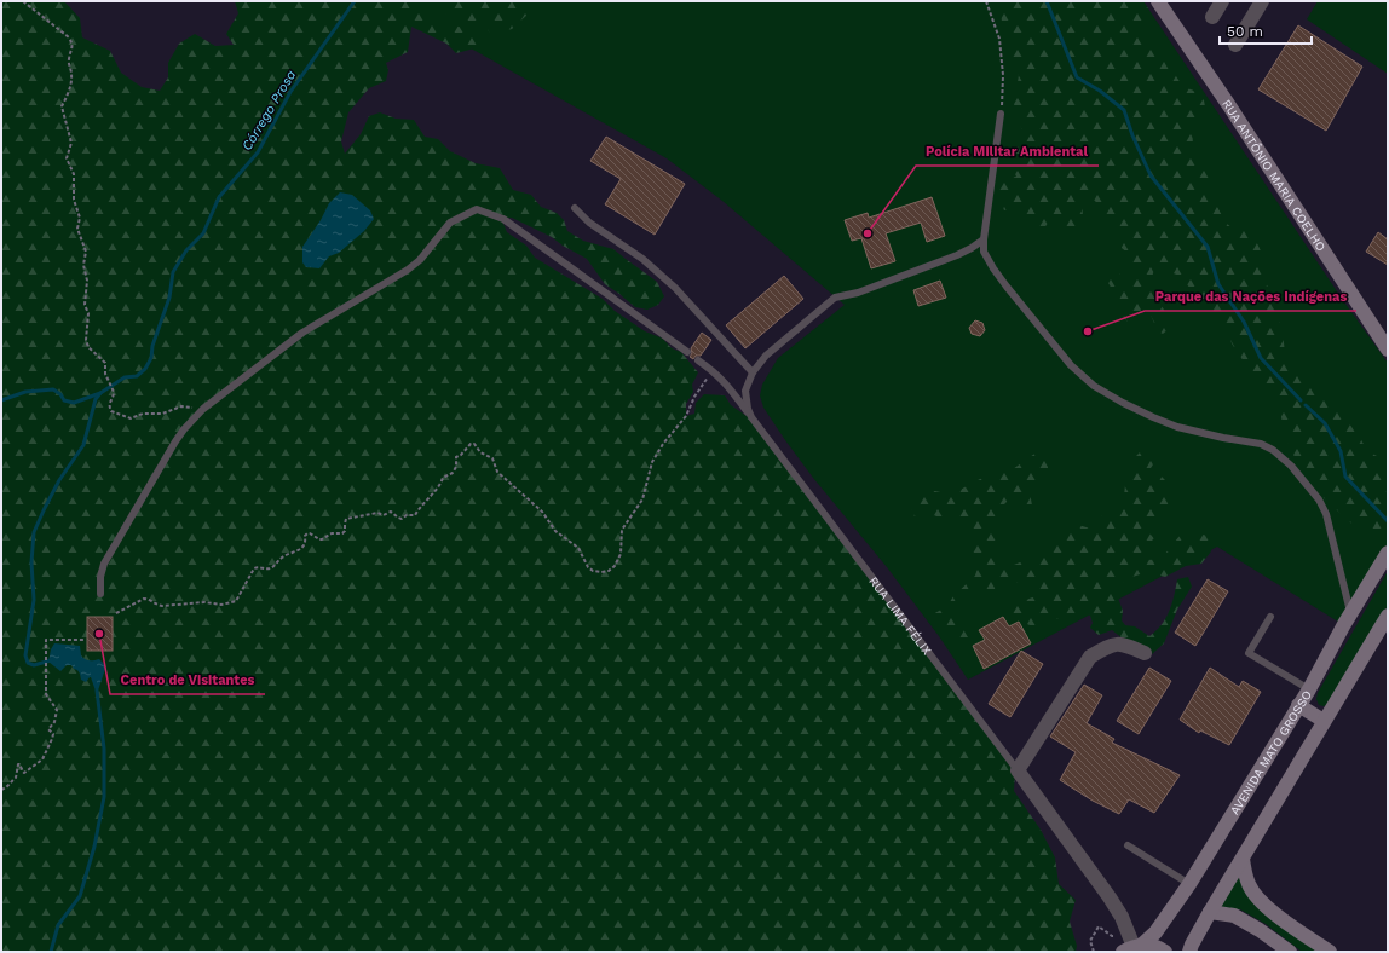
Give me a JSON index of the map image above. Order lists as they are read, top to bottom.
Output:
{
  "streets": {
    "main road": ["RUA ANTÔNIO MARIA COELHO", "AVENIDA MATO GROSSO"],
    "street": ["RUA LIMA FÉLIX"]
  },
  "crossings": [
    ["RUA LIMA FÉLIX", "AVENIDA MATO GROSSO"]
  ],
  "water": ["Córrego Prosa"],
  "places": ["Polícia Militar Ambiental", "Parque das Nações Indígenas", "Centro de Visitantes"],
  "scale_bar": "50 m"
}
